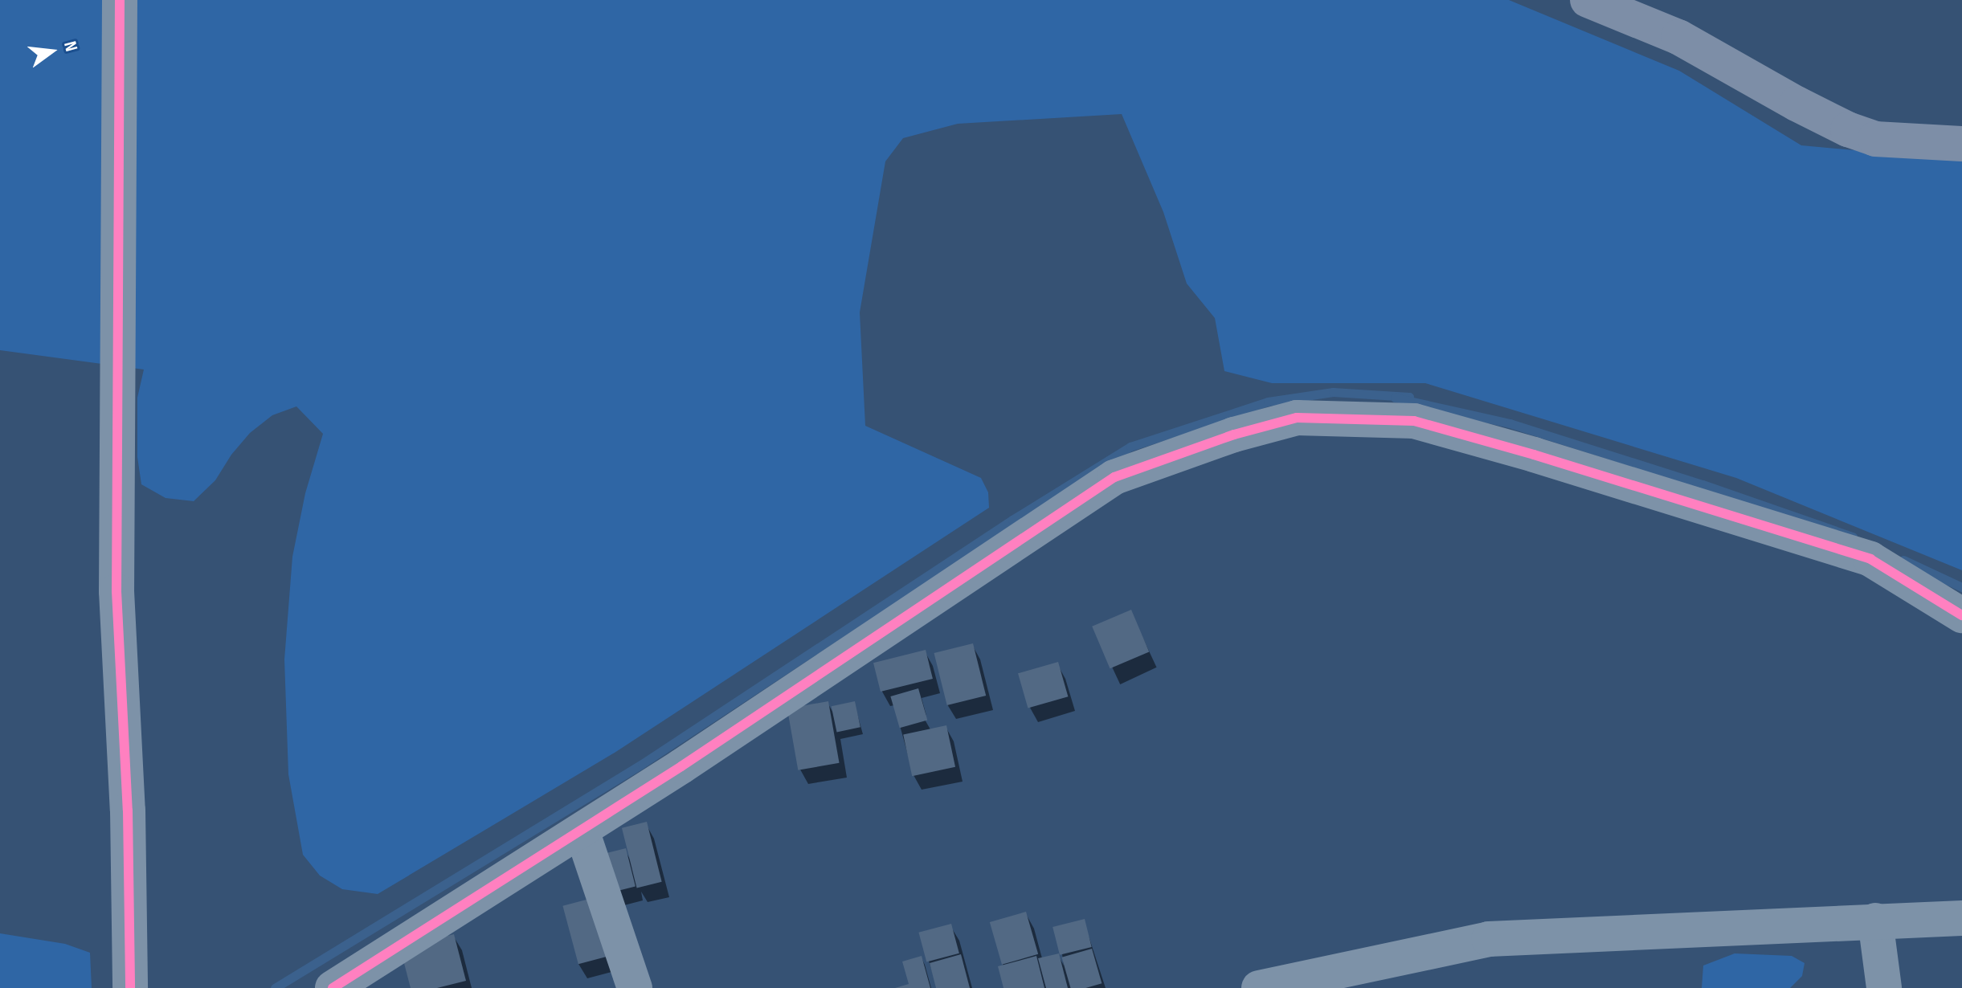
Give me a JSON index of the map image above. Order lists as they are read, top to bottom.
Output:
{
  "north": "right"
}
